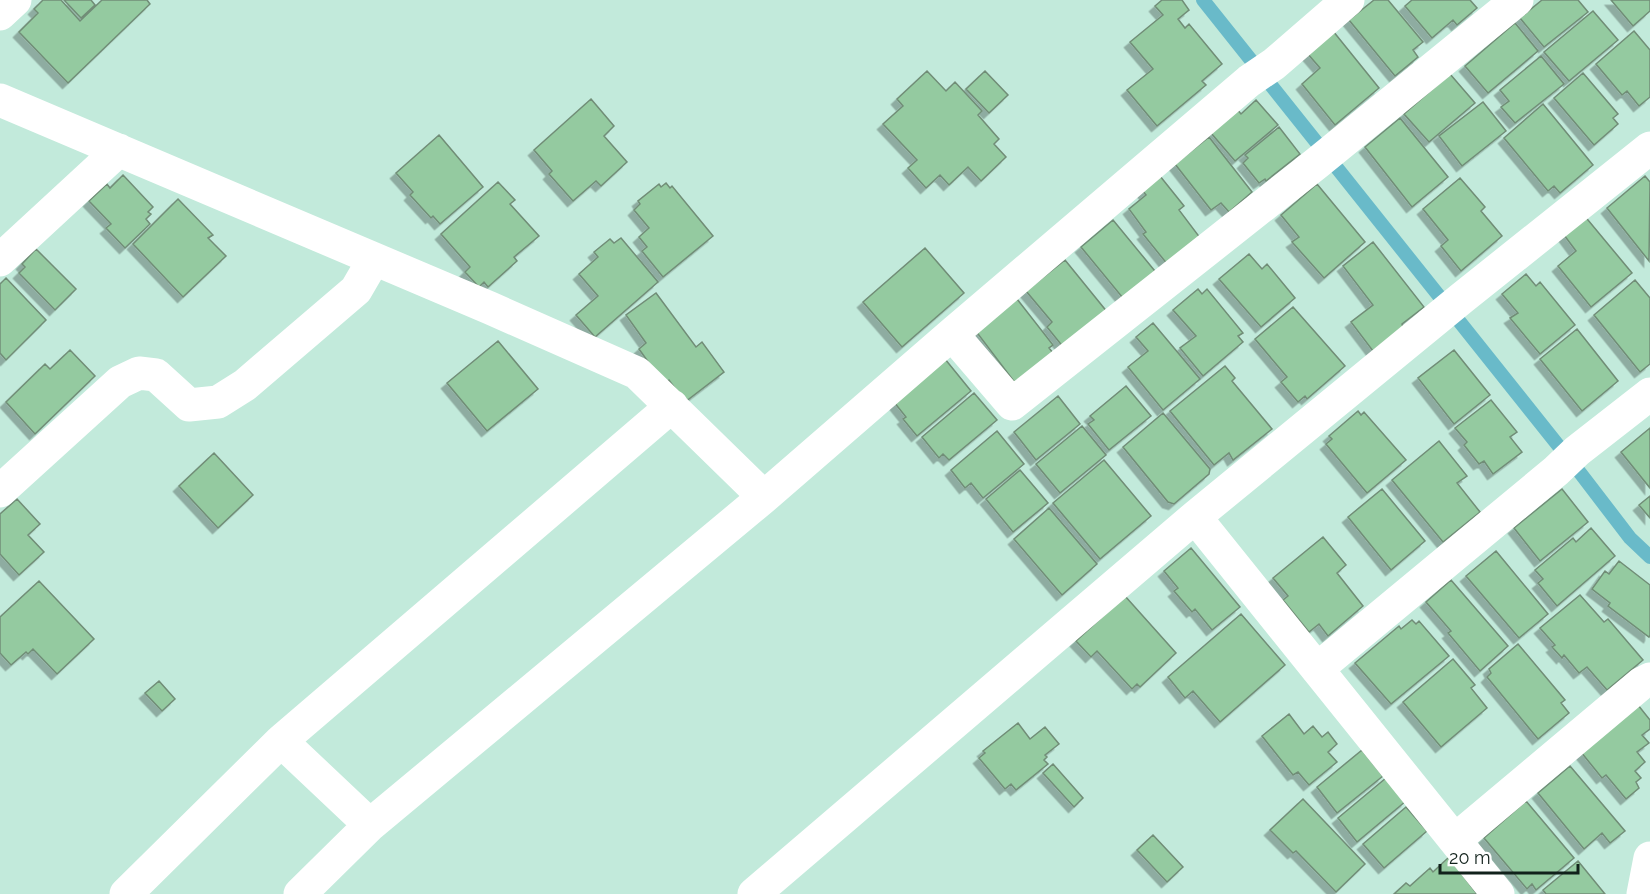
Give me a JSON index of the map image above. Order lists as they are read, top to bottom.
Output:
{
  "scale_bar": "20 m"
}
